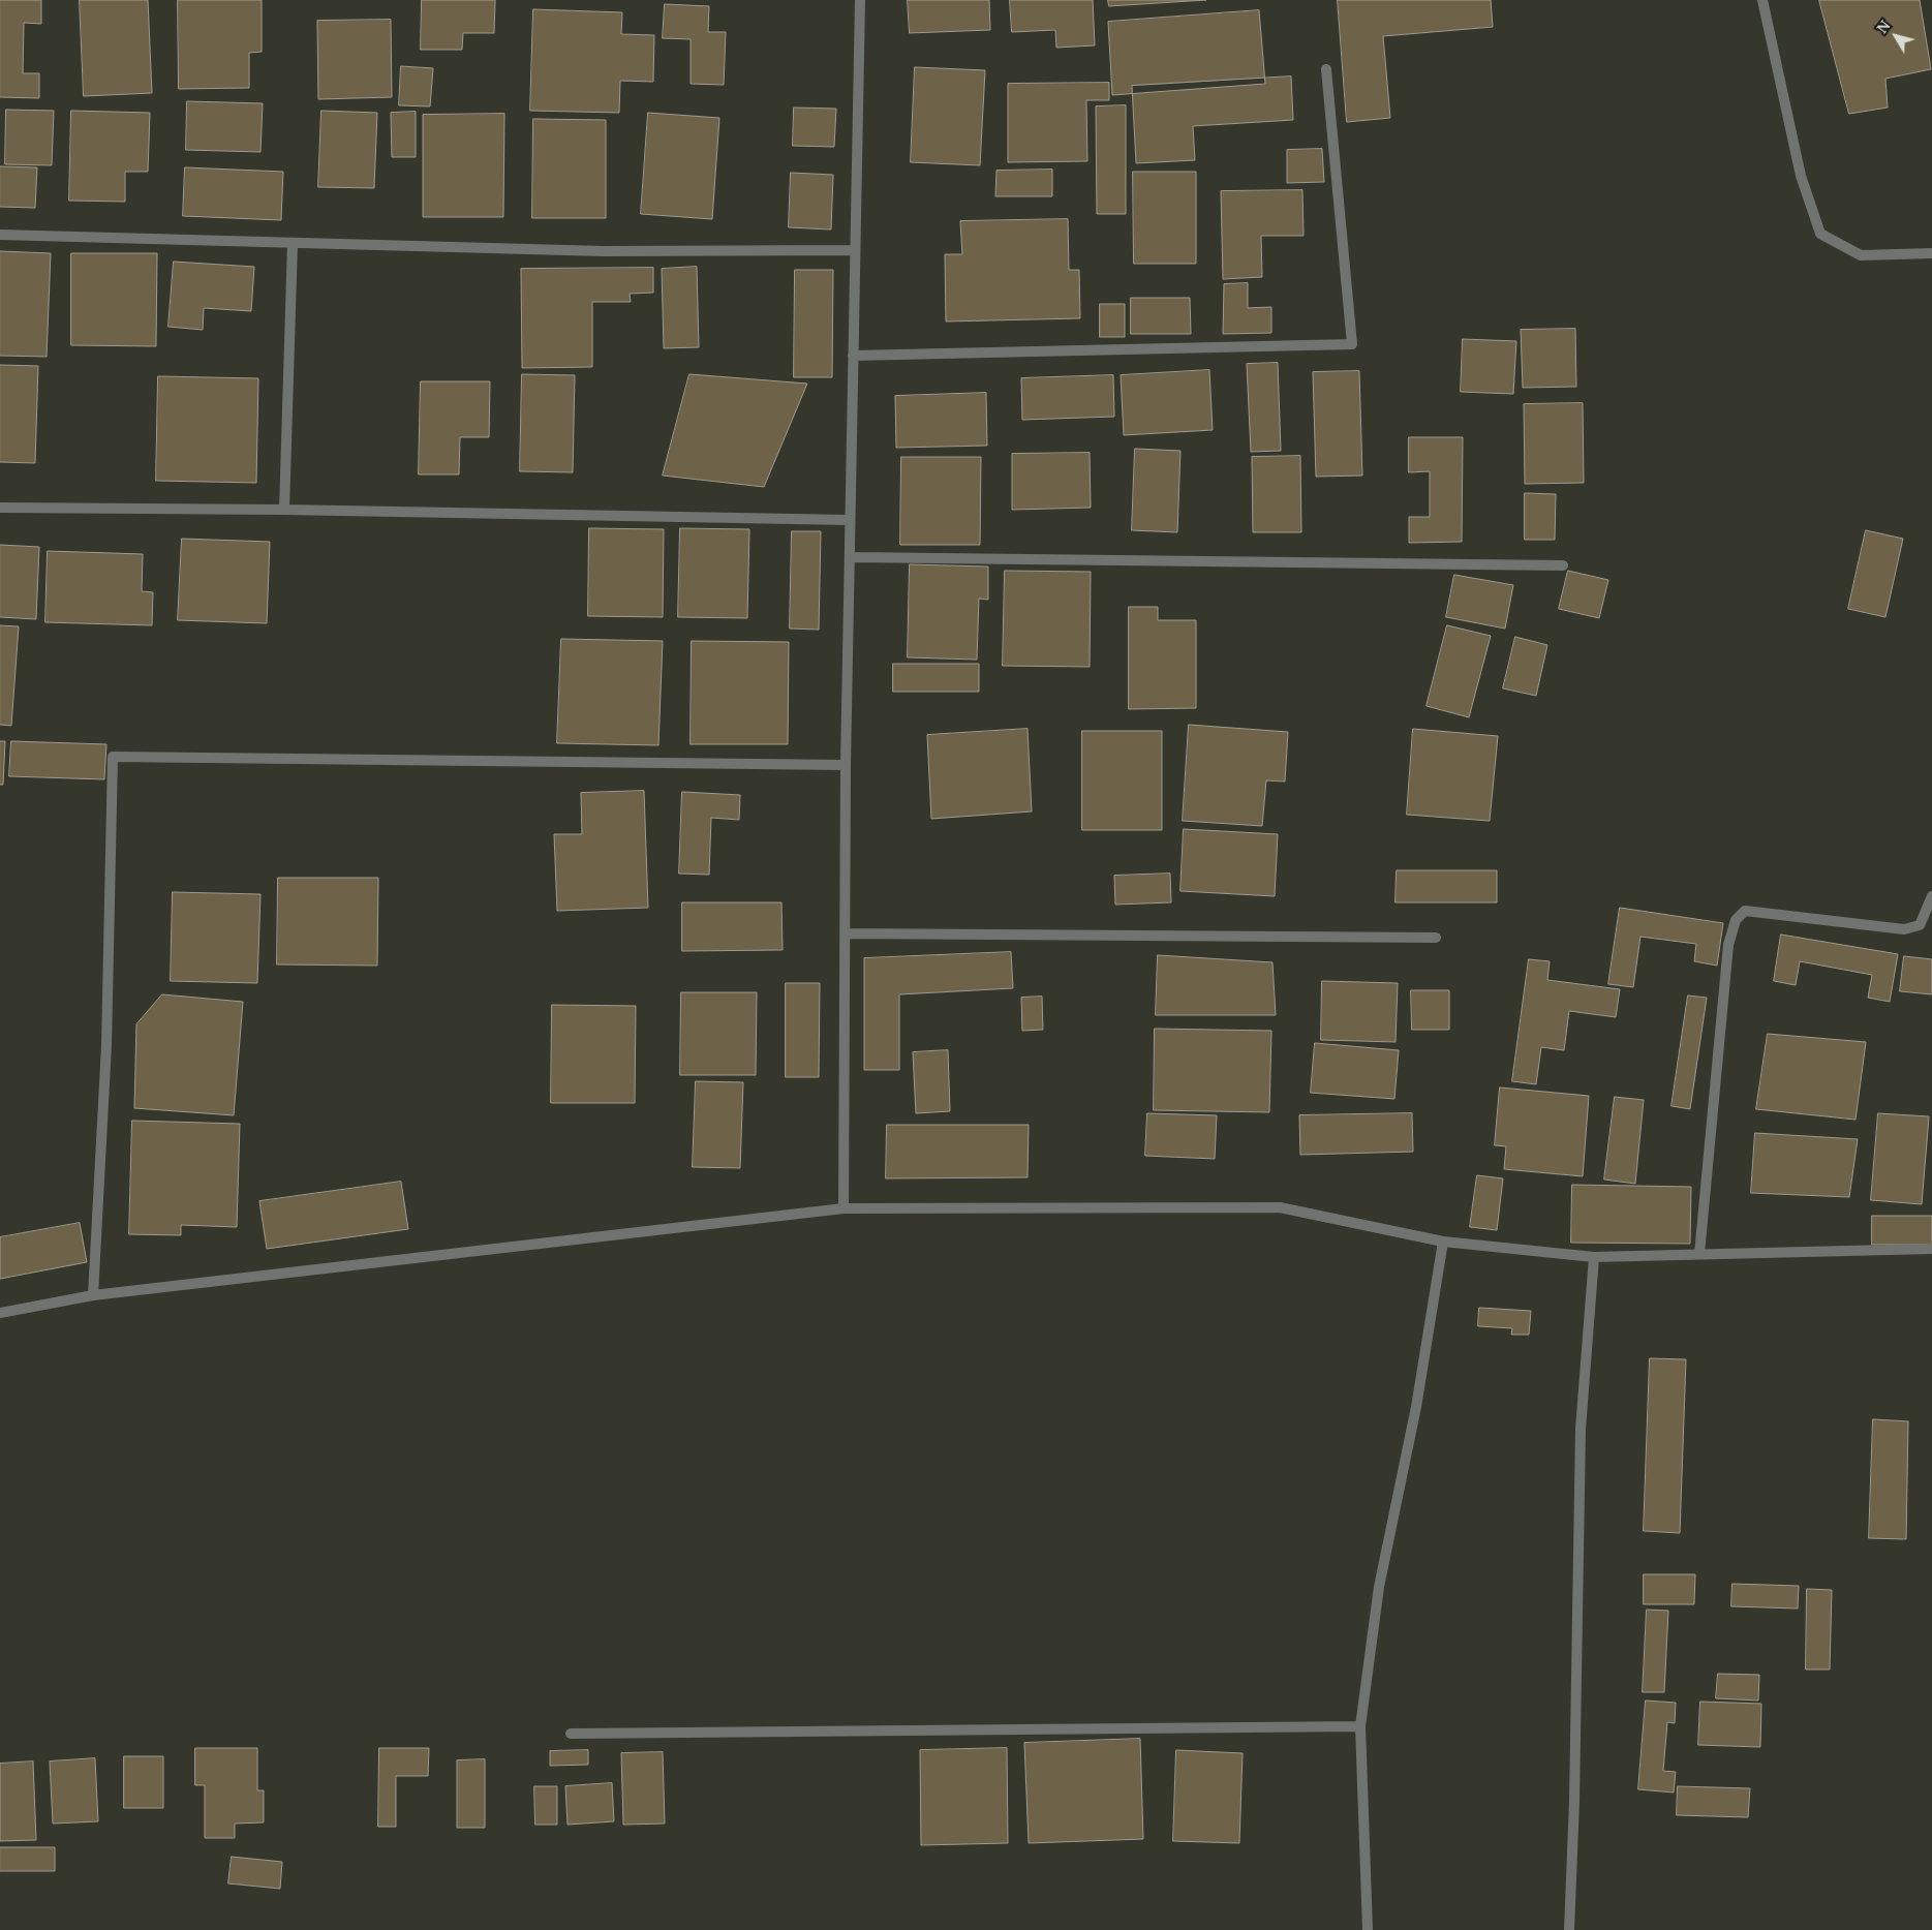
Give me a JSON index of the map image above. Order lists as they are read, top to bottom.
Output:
{
  "north": "top left"
}
